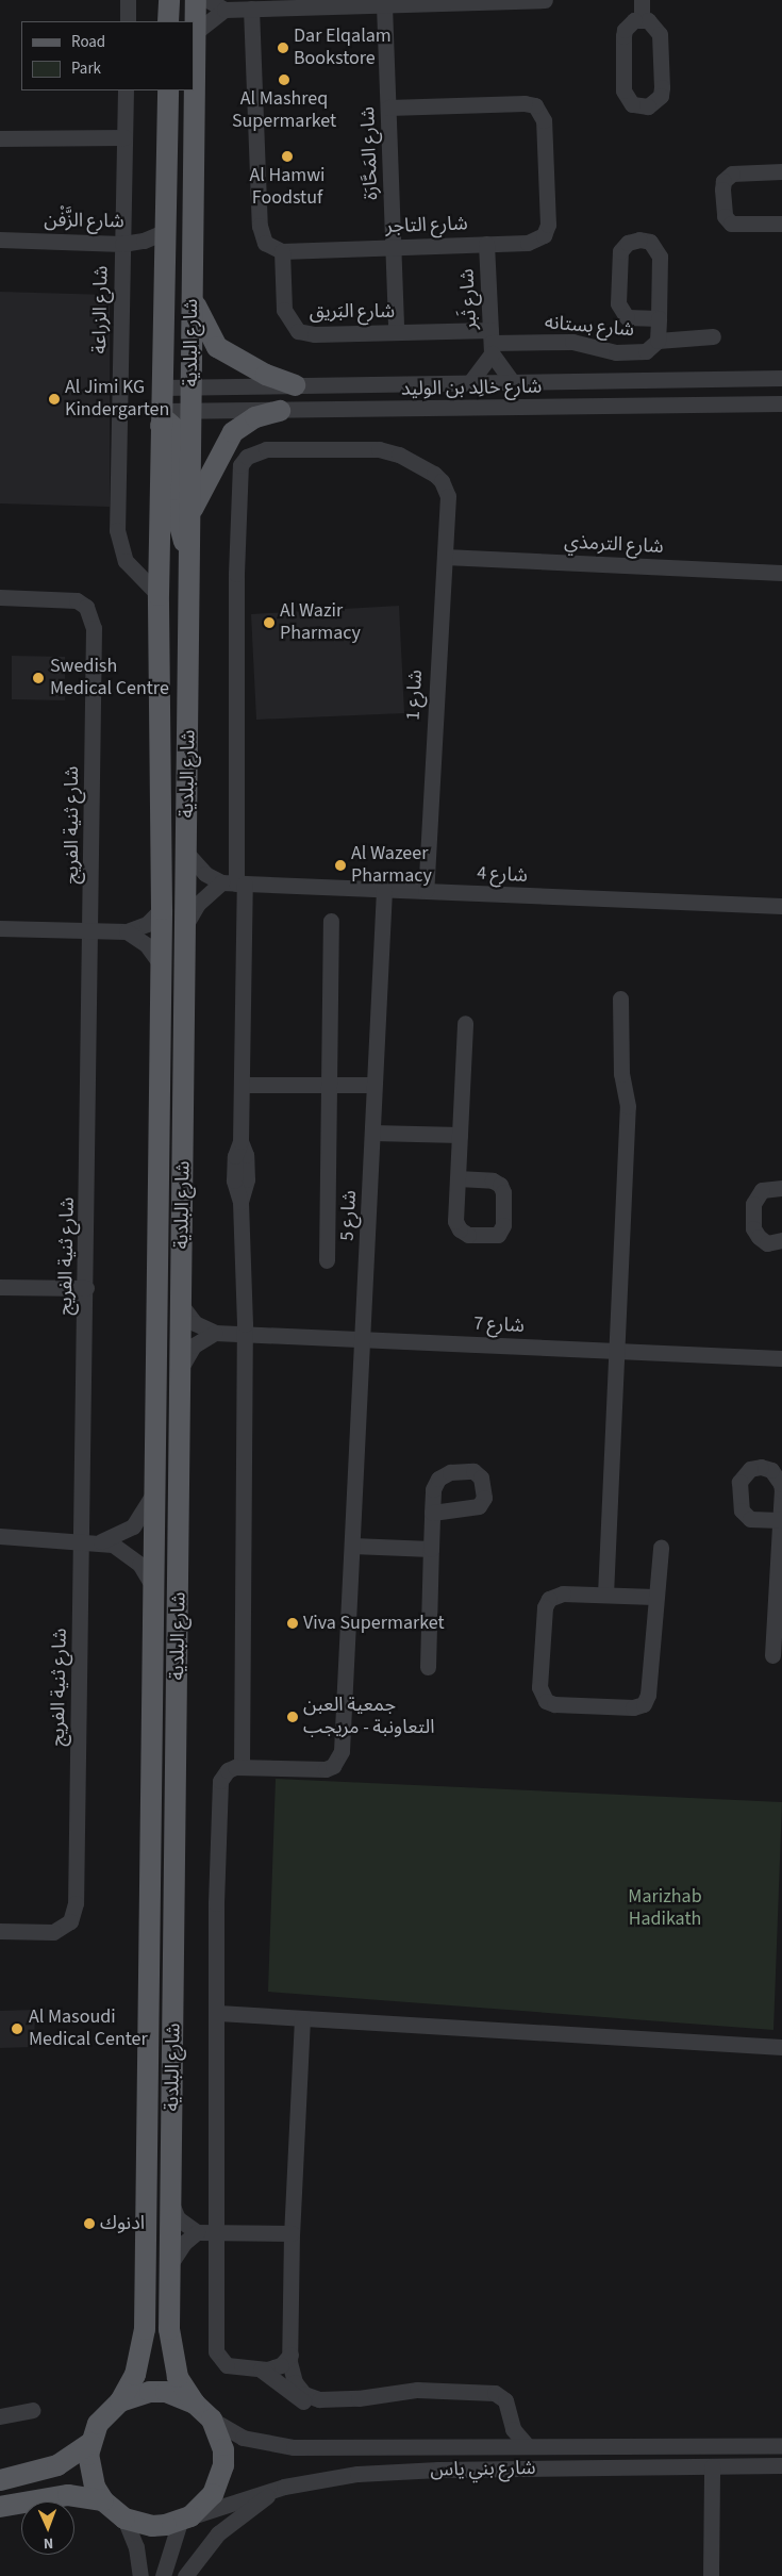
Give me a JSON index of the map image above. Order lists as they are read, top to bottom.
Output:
{
  "streets": {
    "main road": ["شارع البلدية"],
    "street": [
      "شارع المَحَّارَة",
      "شارع الزَّفْن",
      "شارع التاجر",
      "شارع ثَبر",
      "شارع الزراعة",
      "شارع البَريق",
      "شارع بستانه",
      "شارع خالِد بن الوليد",
      "شارع الترمذي",
      "شارع 1",
      "شارع ثنية الفريج",
      "شارع 4",
      "شارع 5",
      "شارع 7",
      "شارع بني ياس"
    ]
  },
  "crossings": [
    ["شارع المَحَّارَة", "شارع التاجر"],
    ["شارع المَحَّارَة", "شارع البَريق"],
    ["شارع الزَّفْن", "شارع الزراعة"],
    ["شارع الزَّفْن", "شارع البلدية"],
    ["شارع التاجر", "شارع ثَبر"],
    ["شارع التاجر", "شارع البَريق"],
    ["شارع ثَبر", "شارع البَريق"],
    ["شارع ثَبر", "شارع بستانه"],
    ["شارع ثَبر", "شارع خالِد بن الوليد"],
    ["شارع الزراعة", "شارع البلدية"],
    ["شارع البَريق", "شارع بستانه"],
    ["شارع البلدية", "شارع خالِد بن الوليد"],
    ["شارع البلدية", "شارع بني ياس"],
    ["شارع الترمذي", "شارع 1"],
    ["شارع 1", "شارع 4"],
    ["شارع 4", "شارع 5"],
    ["شارع 5", "شارع 7"]
  ],
  "parks": ["Marizhab Hadikath"],
  "places": [
    "Dar Elqalam Bookstore",
    "Al Mashreq Supermarket",
    "Al Hamwi Foodstuf",
    "Al Jimi KG Kindergarten",
    "Al Wazir Pharmacy",
    "Swedish Medical Centre",
    "Al Wazeer Pharmacy",
    "Viva Supermarket",
    "جمعية العبن التعاونبة - مريجب",
    "Al Masoudi Medical Center",
    "ادنوك"
  ],
  "legend": ["Road", "Park"],
  "north": "bottom"
}
